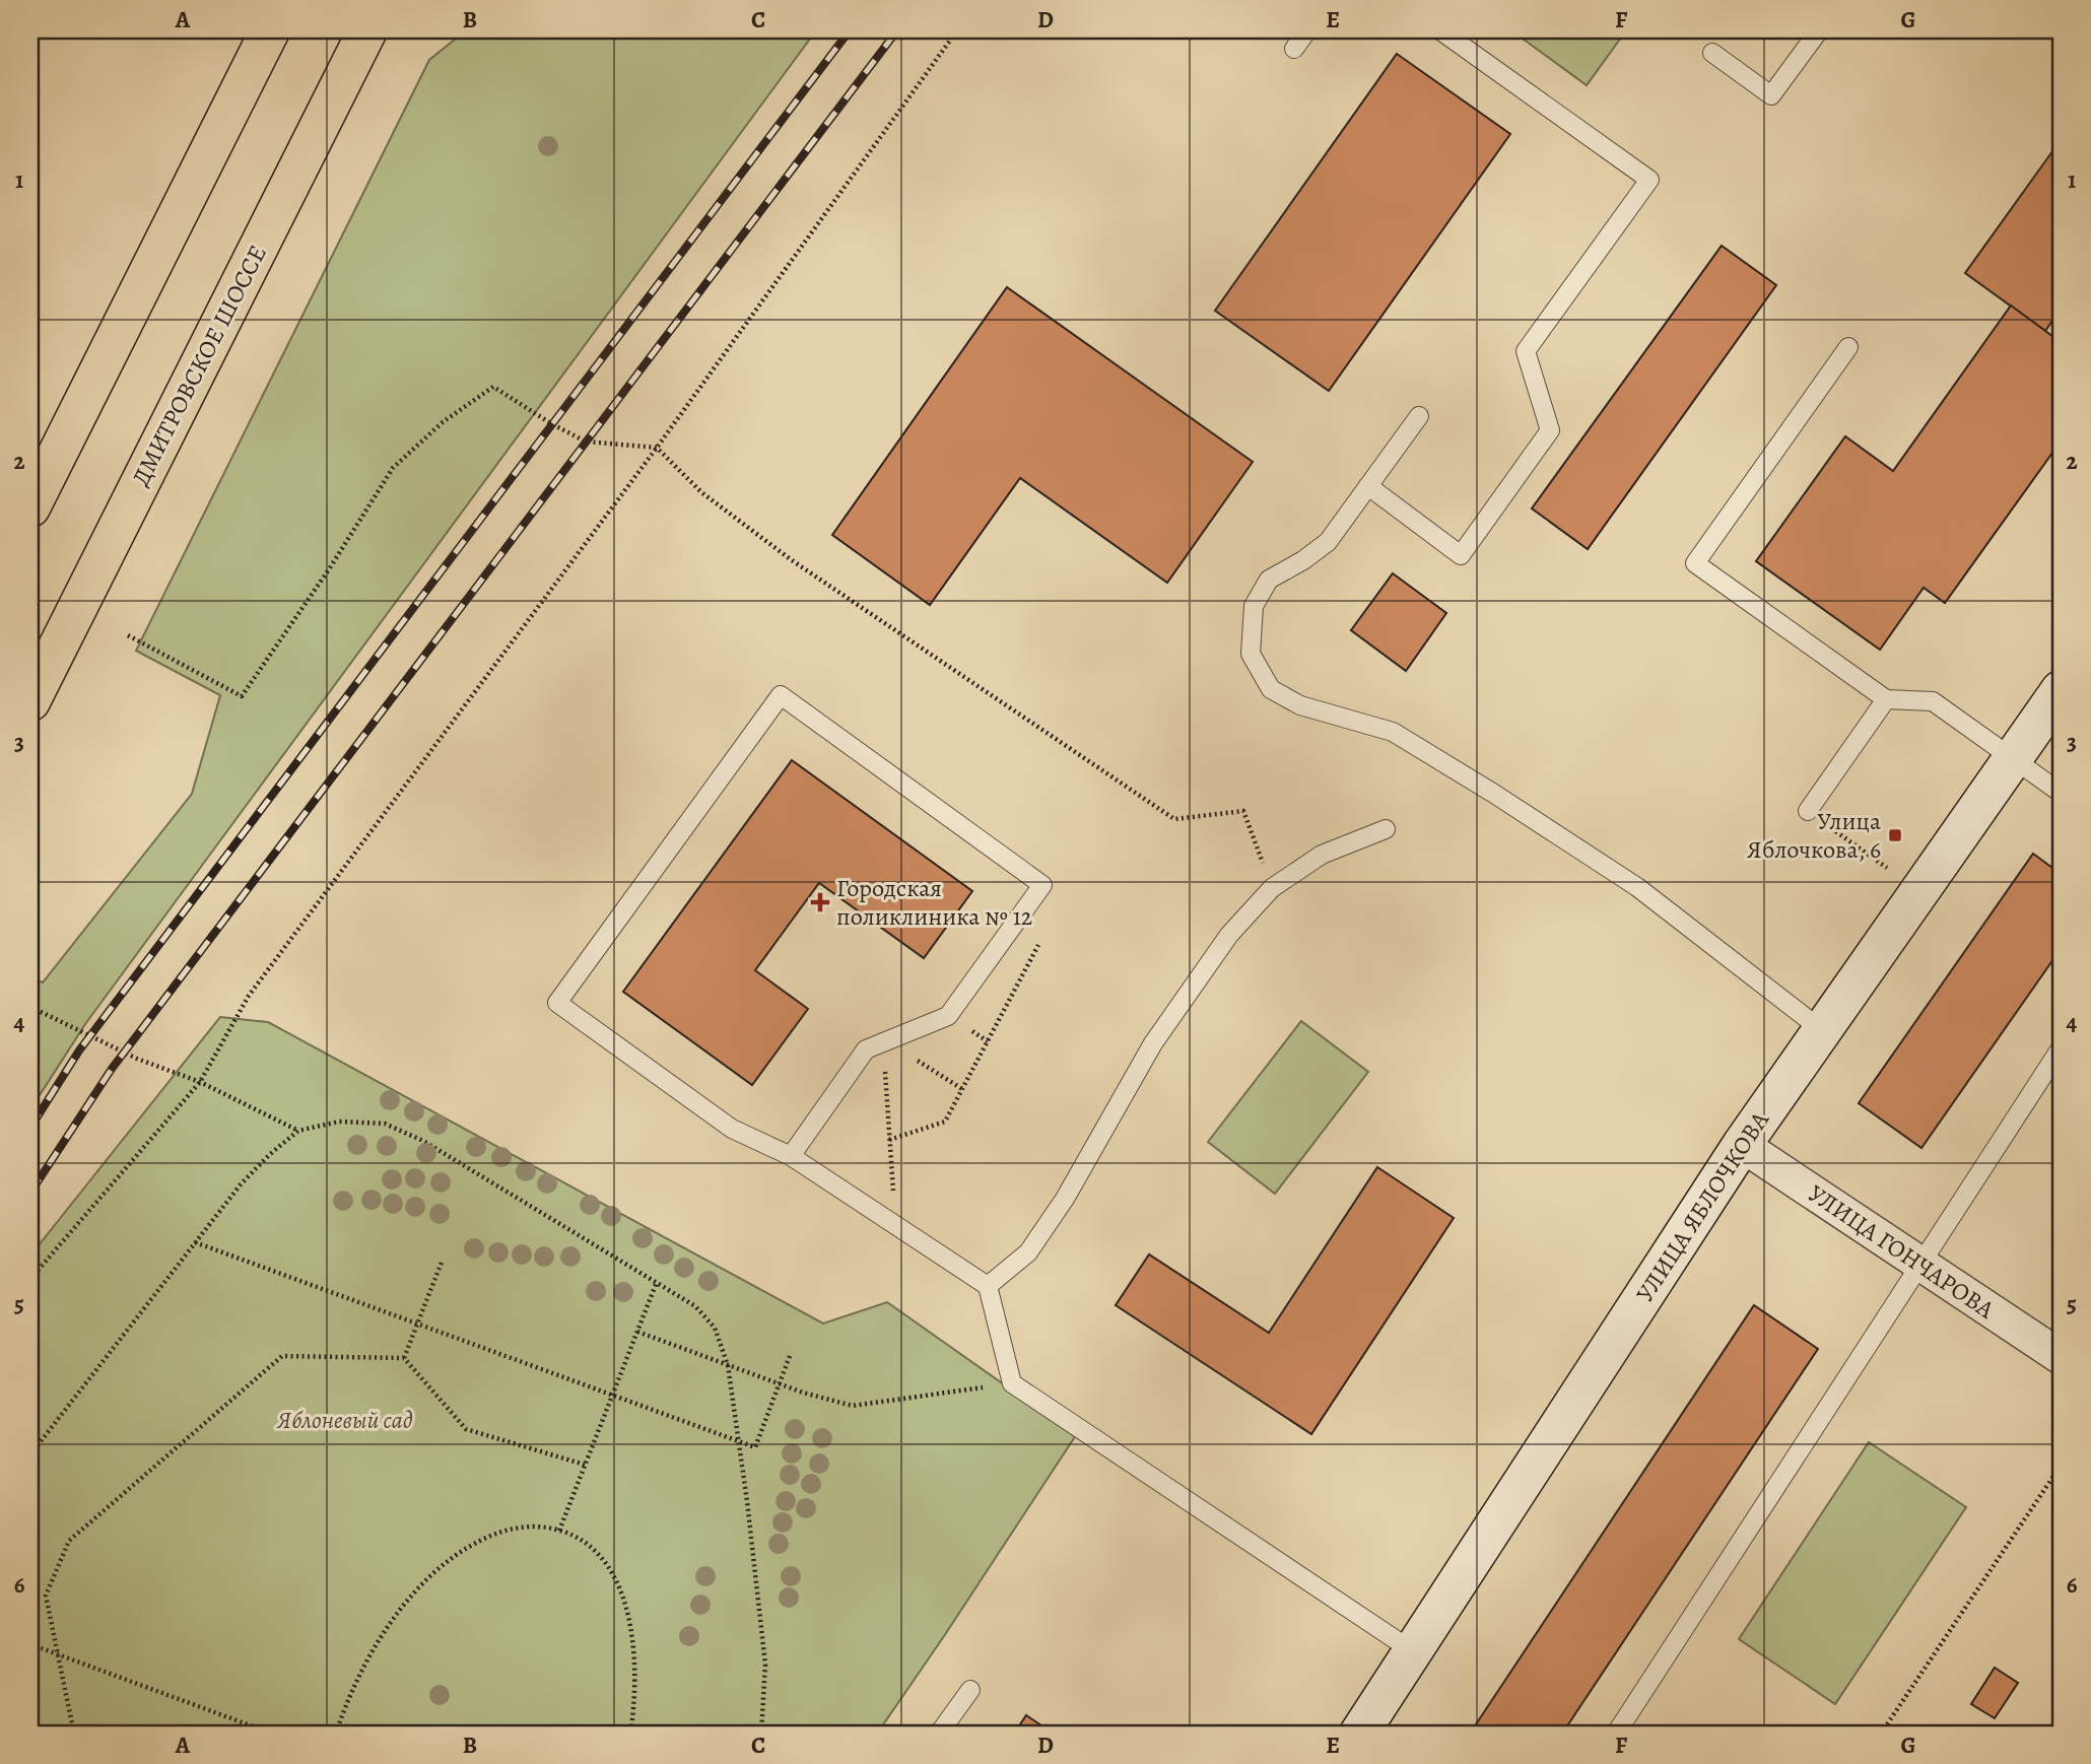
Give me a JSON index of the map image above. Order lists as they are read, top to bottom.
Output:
{
  "streets": {
    "main road": ["ДМИТРОВСКОЕ ШОССЕ"],
    "street": ["УЛИЦА ЯБЛОЧКОВА", "УЛИЦА ГОНЧАРОВА"]
  },
  "crossings": [
    ["УЛИЦА ЯБЛОЧКОВА", "УЛИЦА ГОНЧАРОВА"]
  ],
  "parks": ["Яблоневый сад"],
  "places": {
    "transit": ["Улица Яблочкова, 6"],
    "health": ["Городская поликлиника № 12"]
  },
  "grid": {
    "columns": [
      "A",
      "B",
      "C",
      "D",
      "E",
      "F",
      "G"
    ],
    "rows": [
      "1",
      "2",
      "3",
      "4",
      "5",
      "6"
    ]
  }
}
